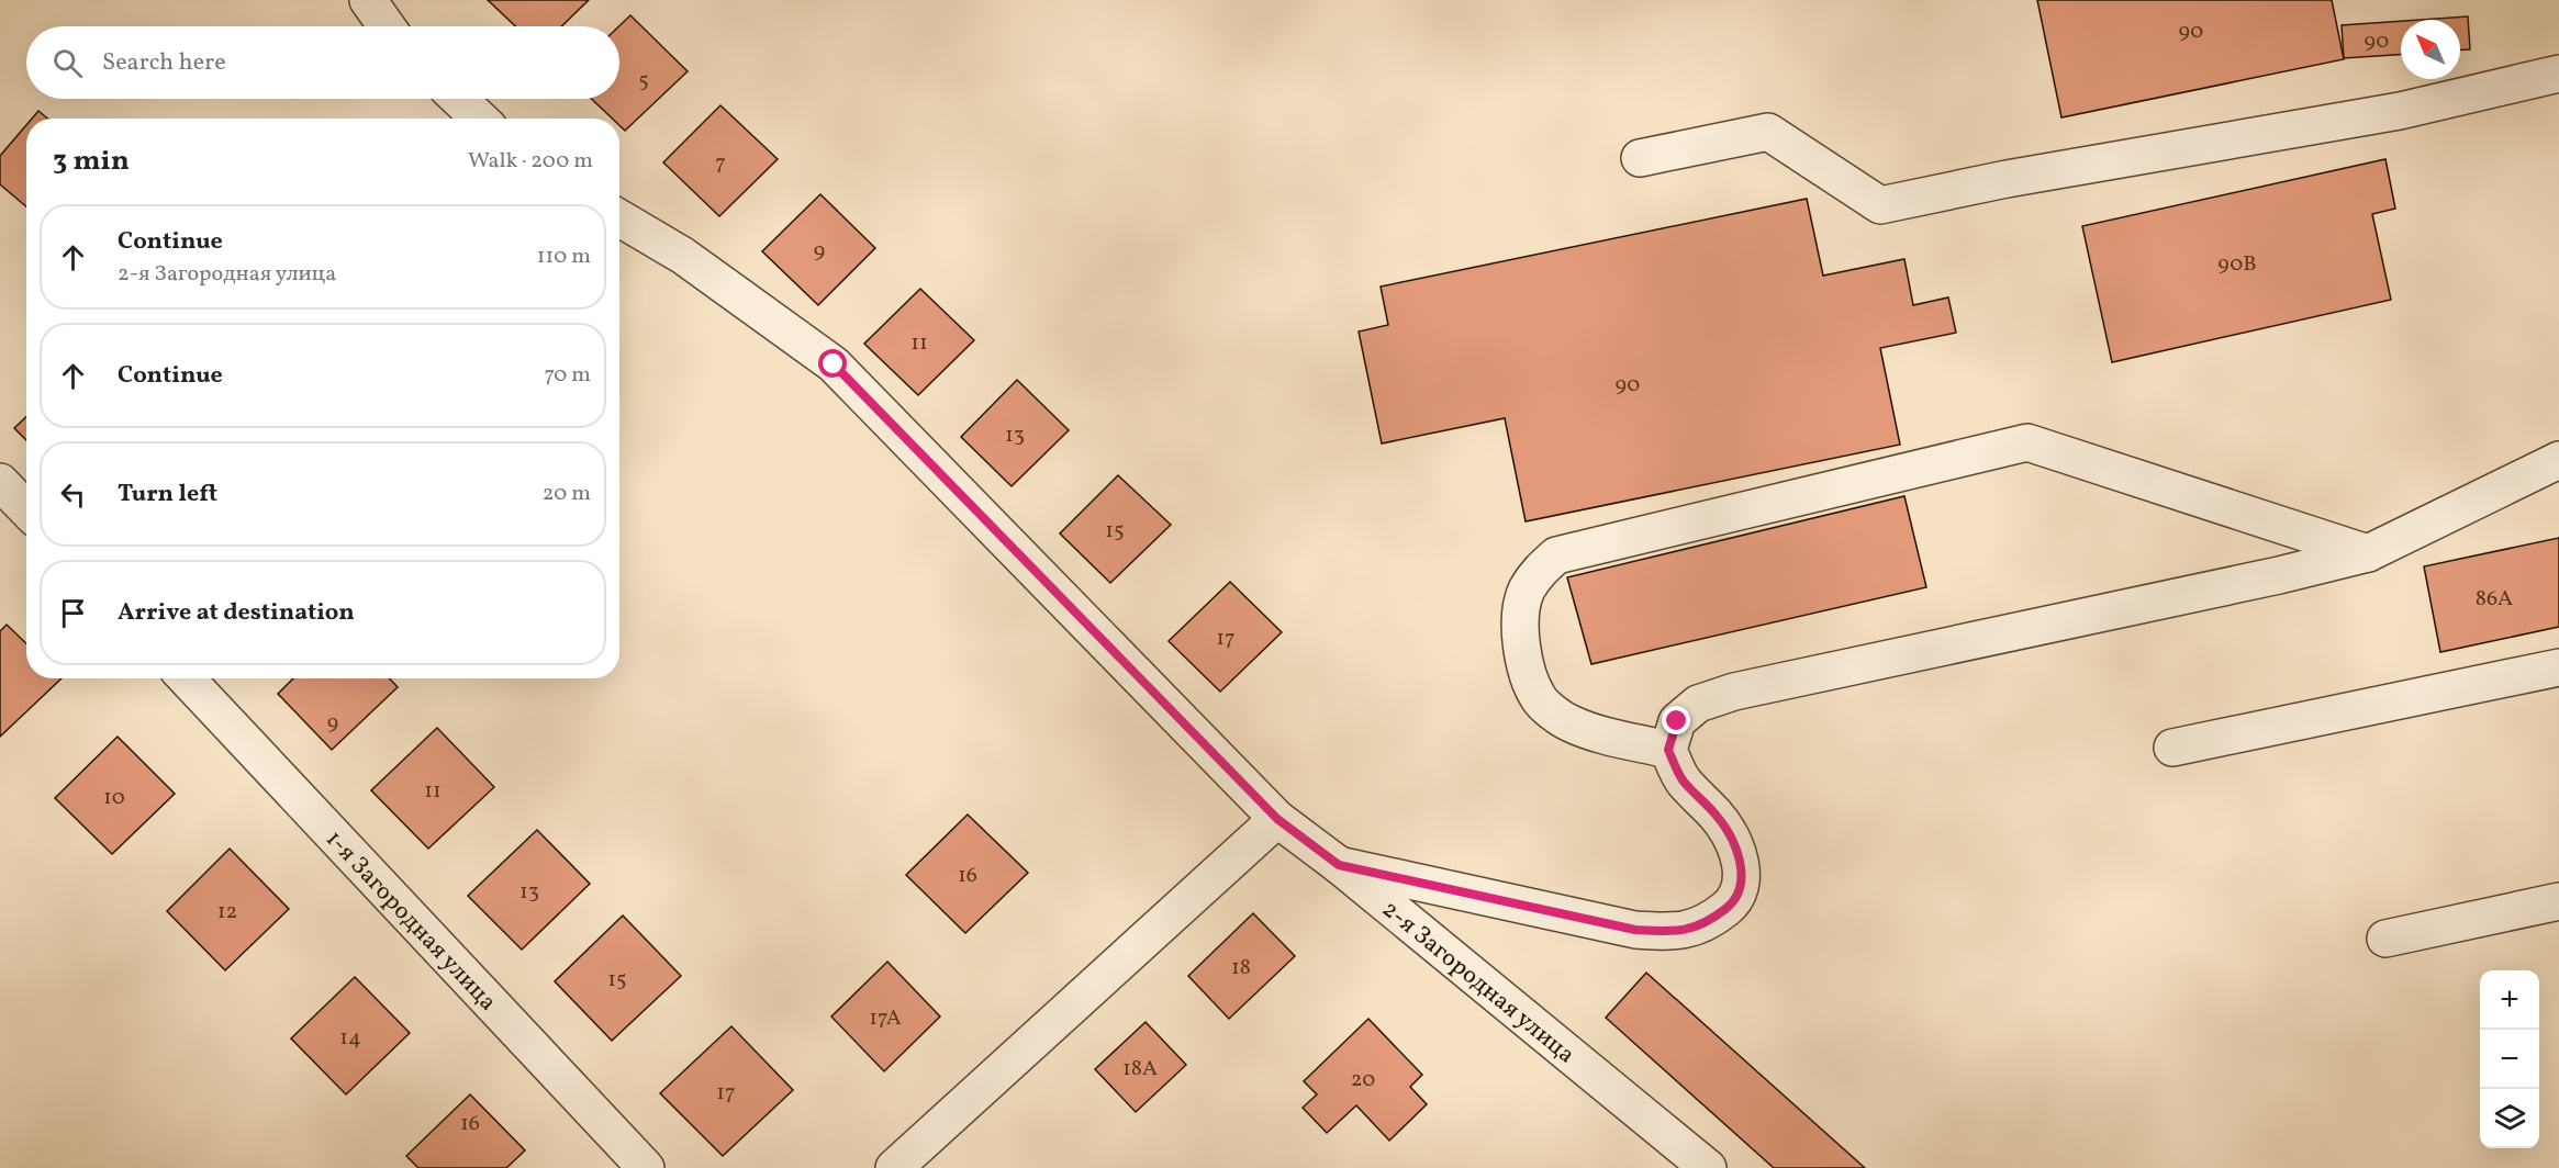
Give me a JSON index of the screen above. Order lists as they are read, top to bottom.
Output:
{
  "streets": {
    "street": ["1-я Загородная улица", "2-я Загородная улица"]
  },
  "house_numbers": [
    "90",
    "90",
    "5",
    "7",
    "9",
    "90В",
    "11",
    "90",
    "13",
    "15",
    "86А",
    "17",
    "9",
    "11",
    "10",
    "16",
    "13",
    "12",
    "18",
    "15",
    "17А",
    "14",
    "18А",
    "20",
    "17",
    "16"
  ],
  "north": "top left",
  "page": {
    "search": "Search here",
    "heading": ["3 min", "Walk · 200 m"],
    "list": [
      ["Continue", "2-я Загородная улица", "110 m"],
      ["Continue", "70 m"],
      ["Turn left", "20 m"],
      "Arrive at destination"
    ],
    "map_buttons": ["+", "−"]
  }
}
